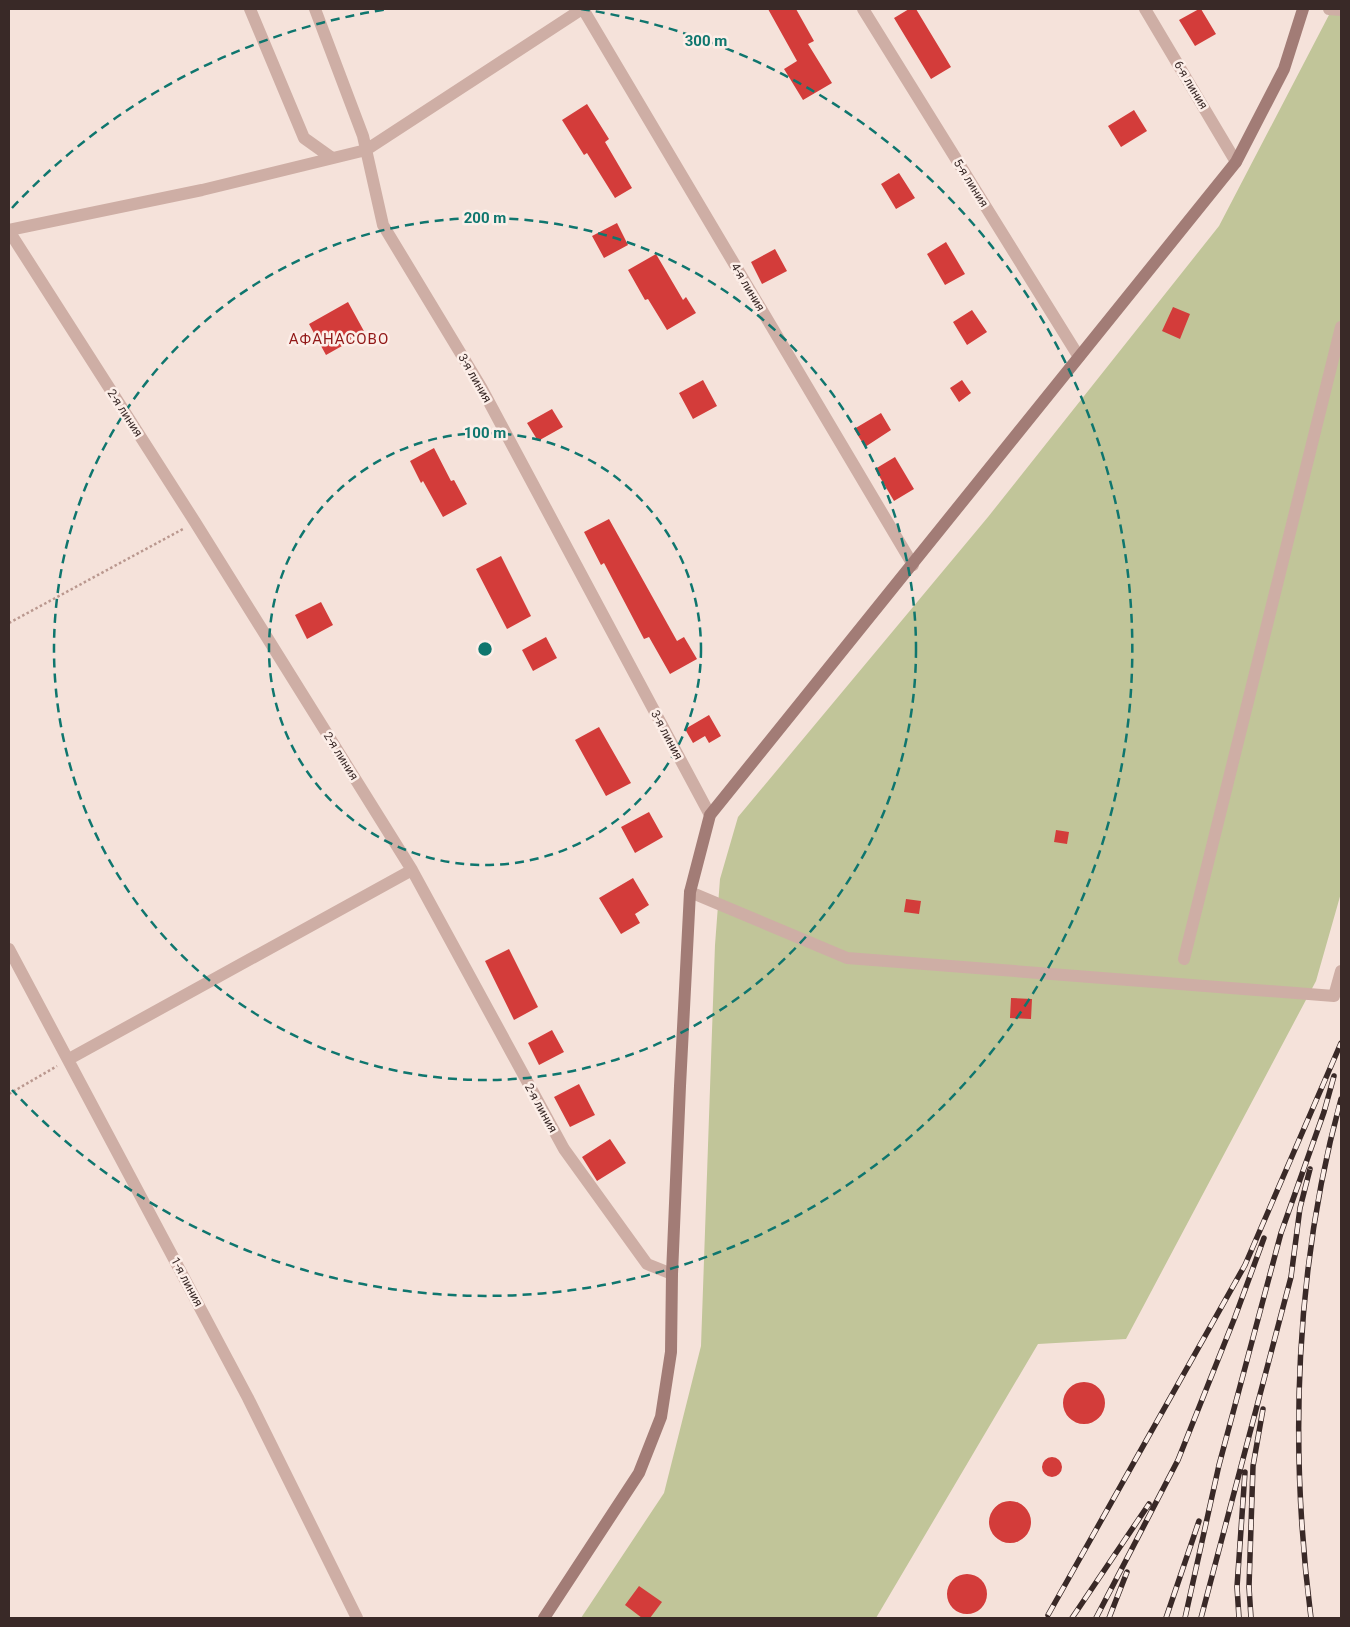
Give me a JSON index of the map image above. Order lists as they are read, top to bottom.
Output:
{
  "streets": {
    "street": [
      "6-я линия",
      "5-я линия",
      "4-я линия",
      "3-я линия",
      "2-я линия",
      "1-я линия"
    ]
  },
  "districts": ["АФАНАСОВО"],
  "rings": ["300 m", "200 m", "100 m"]
}
